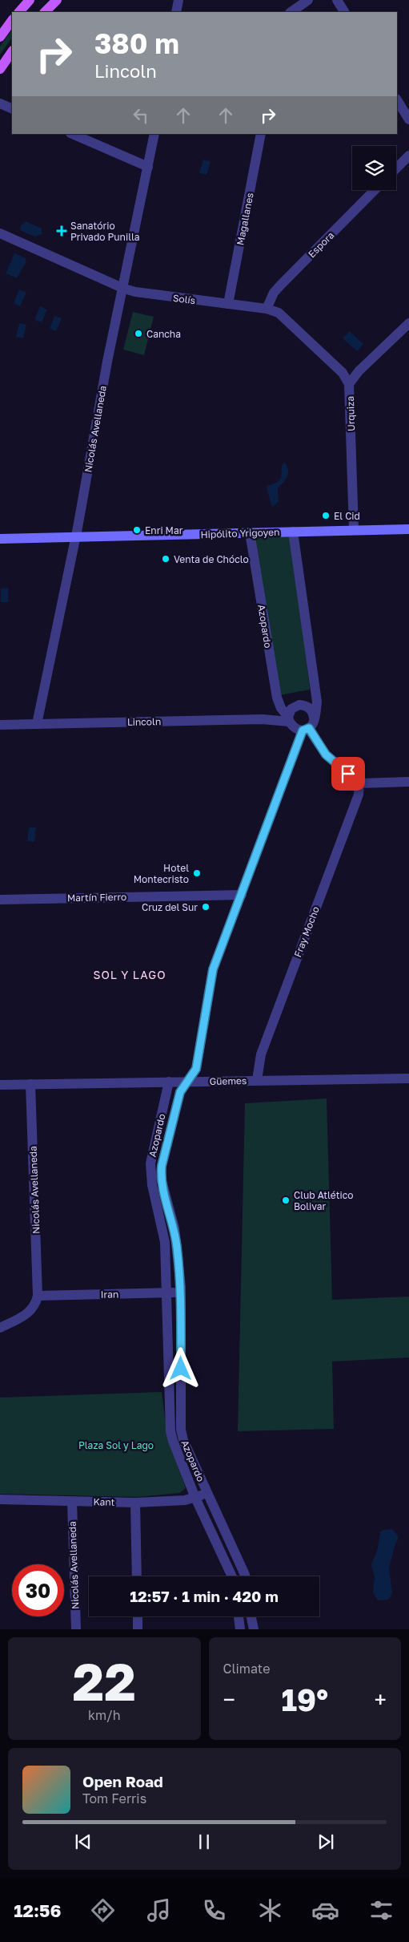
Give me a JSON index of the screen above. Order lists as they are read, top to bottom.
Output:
{
  "streets": {
    "street": [
      "Magallanes",
      "Espora",
      "Solís",
      "Urquiza",
      "Nicolás Avellaneda",
      "Hipólito Yrigoyen",
      "Azopardo",
      "Lincoln",
      "Martín Fierro",
      "Fray Mocho",
      "Güemes",
      "Iran",
      "Kant"
    ]
  },
  "crossings": [
    ["Magallanes", "Solís"],
    ["Espora", "Solís"],
    ["Solís", "Urquiza"],
    ["Solís", "Nicolás Avellaneda"],
    ["Urquiza", "Hipólito Yrigoyen"],
    ["Nicolás Avellaneda", "Hipólito Yrigoyen"],
    ["Nicolás Avellaneda", "Lincoln"],
    ["Nicolás Avellaneda", "Güemes"],
    ["Nicolás Avellaneda", "Iran"],
    ["Nicolás Avellaneda", "Kant"],
    ["Hipólito Yrigoyen", "Azopardo"],
    ["Azopardo", "Lincoln"],
    ["Azopardo", "Martín Fierro"],
    ["Azopardo", "Güemes"],
    ["Azopardo", "Iran"],
    ["Azopardo", "Kant"],
    ["Fray Mocho", "Güemes"]
  ],
  "districts": ["SOL Y LAGO"],
  "parks": ["Plaza Sol y Lago"],
  "places": {
    "health": ["Sanatório Privado Punilla"],
    "other": [
      "Cancha",
      "El Cid",
      "Enri Mar",
      "Venta de Chóclo",
      "Hotel Montecristo",
      "Cruz del Sur",
      "Club Atlético Bolivar"
    ]
  },
  "page": {
    "turn": ["380 m", "Lincoln"],
    "limit": "30",
    "trip": "12:57 · 1 min · 420 m",
    "tile": [
      ["22", "km/h"],
      "Climate"
    ],
    "heat": ["−", "19°", "+"],
    "song": ["Open Road", "Tom Ferris"],
    "tabs": "12:56"
  }
}
